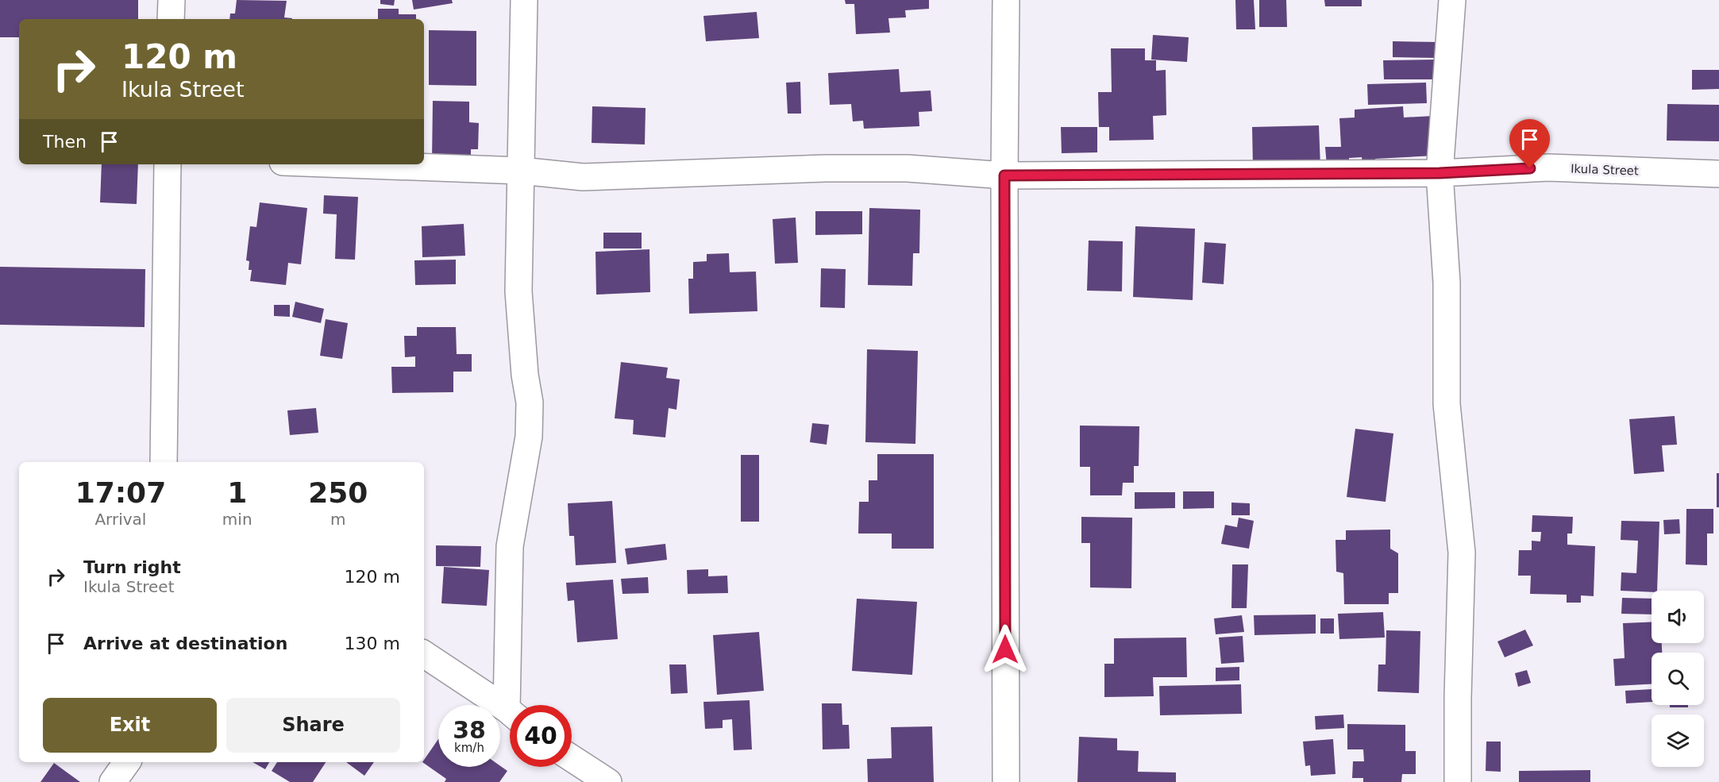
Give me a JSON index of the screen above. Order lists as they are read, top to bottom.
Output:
{
  "streets": {
    "street": ["Ikula Street"]
  },
  "page": {
    "turn": ["120 m", "Ikula Street"],
    "then": "Then",
    "eta": [
      "17:07",
      "Arrival",
      "1",
      "min",
      "250",
      "m"
    ],
    "list": [
      {
        "name": "Turn right",
        "note": "Ikula Street",
        "value": "120 m"
      },
      {
        "name": "Arrive at destination",
        "value": "130 m"
      }
    ],
    "buttons": ["Exit", "Share"],
    "speed": "38 km/h",
    "limit": "40"
  }
}
